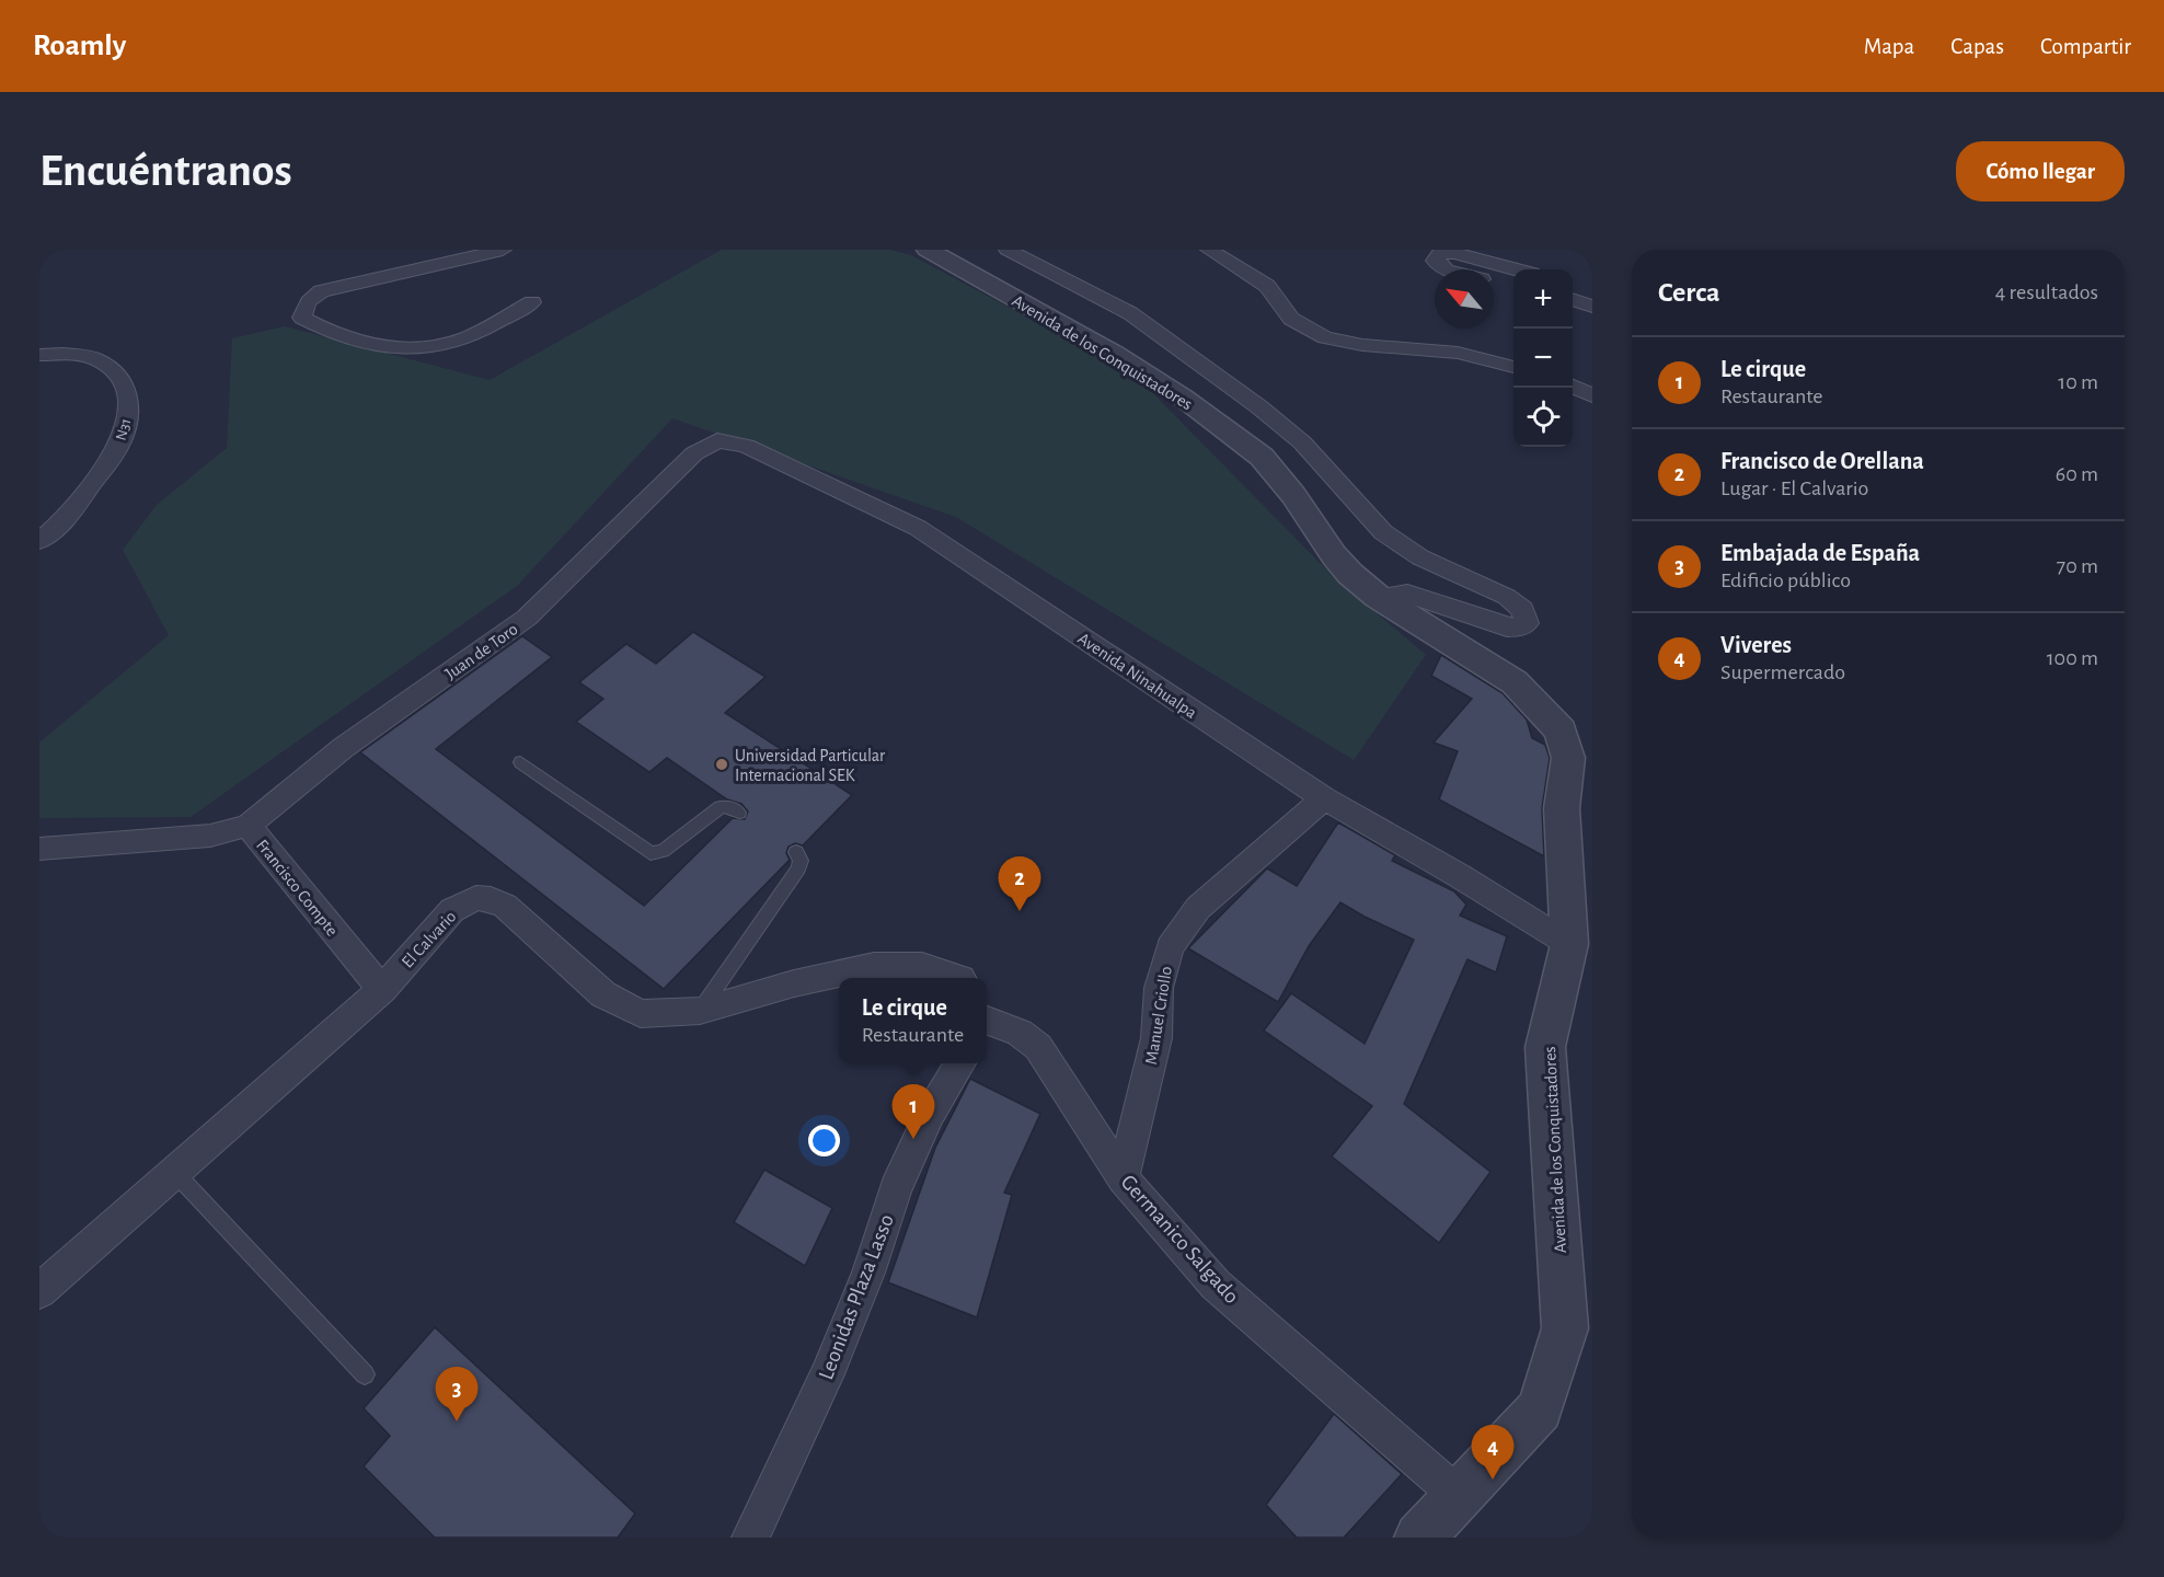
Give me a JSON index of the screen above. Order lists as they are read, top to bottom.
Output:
{
  "streets": {
    "street": [
      "Avenida de los Conquistadores",
      "N31",
      "Juan de Toro",
      "Avenida Ninahualpa",
      "Francisco Compte",
      "El Calvario",
      "Manuel Criollo",
      "Germanico Salgado",
      "Leonidas Plaza Lasso"
    ]
  },
  "crossings": [
    ["Avenida de los Conquistadores", "Avenida Ninahualpa"],
    ["Avenida de los Conquistadores", "Germanico Salgado"],
    ["Juan de Toro", "Avenida Ninahualpa"],
    ["Juan de Toro", "Francisco Compte"],
    ["Avenida Ninahualpa", "Manuel Criollo"],
    ["Francisco Compte", "El Calvario"],
    ["Manuel Criollo", "Germanico Salgado"]
  ],
  "places": ["Universidad Particular Internacional SEK"],
  "north": "top left",
  "page": {
    "header": "Roamly",
    "nav": ["Mapa", "Capas", "Compartir"],
    "buttons": "Cómo llegar",
    "title": "Encuéntranos",
    "heading": ["Cerca", "4 resultados"],
    "map_buttons": ["+", "−"],
    "list": [
      {
        "mark": "1",
        "name": "Le cirque",
        "note": "Restaurante",
        "value": "10 m"
      },
      {
        "mark": "2",
        "name": "Francisco de Orellana",
        "note": "Lugar · El Calvario",
        "value": "60 m"
      },
      {
        "mark": "3",
        "name": "Embajada de España",
        "note": "Edificio público",
        "value": "70 m"
      },
      {
        "mark": "4",
        "name": "Viveres",
        "note": "Supermercado",
        "value": "100 m"
      }
    ],
    "pins": [
      "2",
      "1",
      "3",
      "4"
    ],
    "popup": ["Le cirque", "Restaurante"]
  }
}
